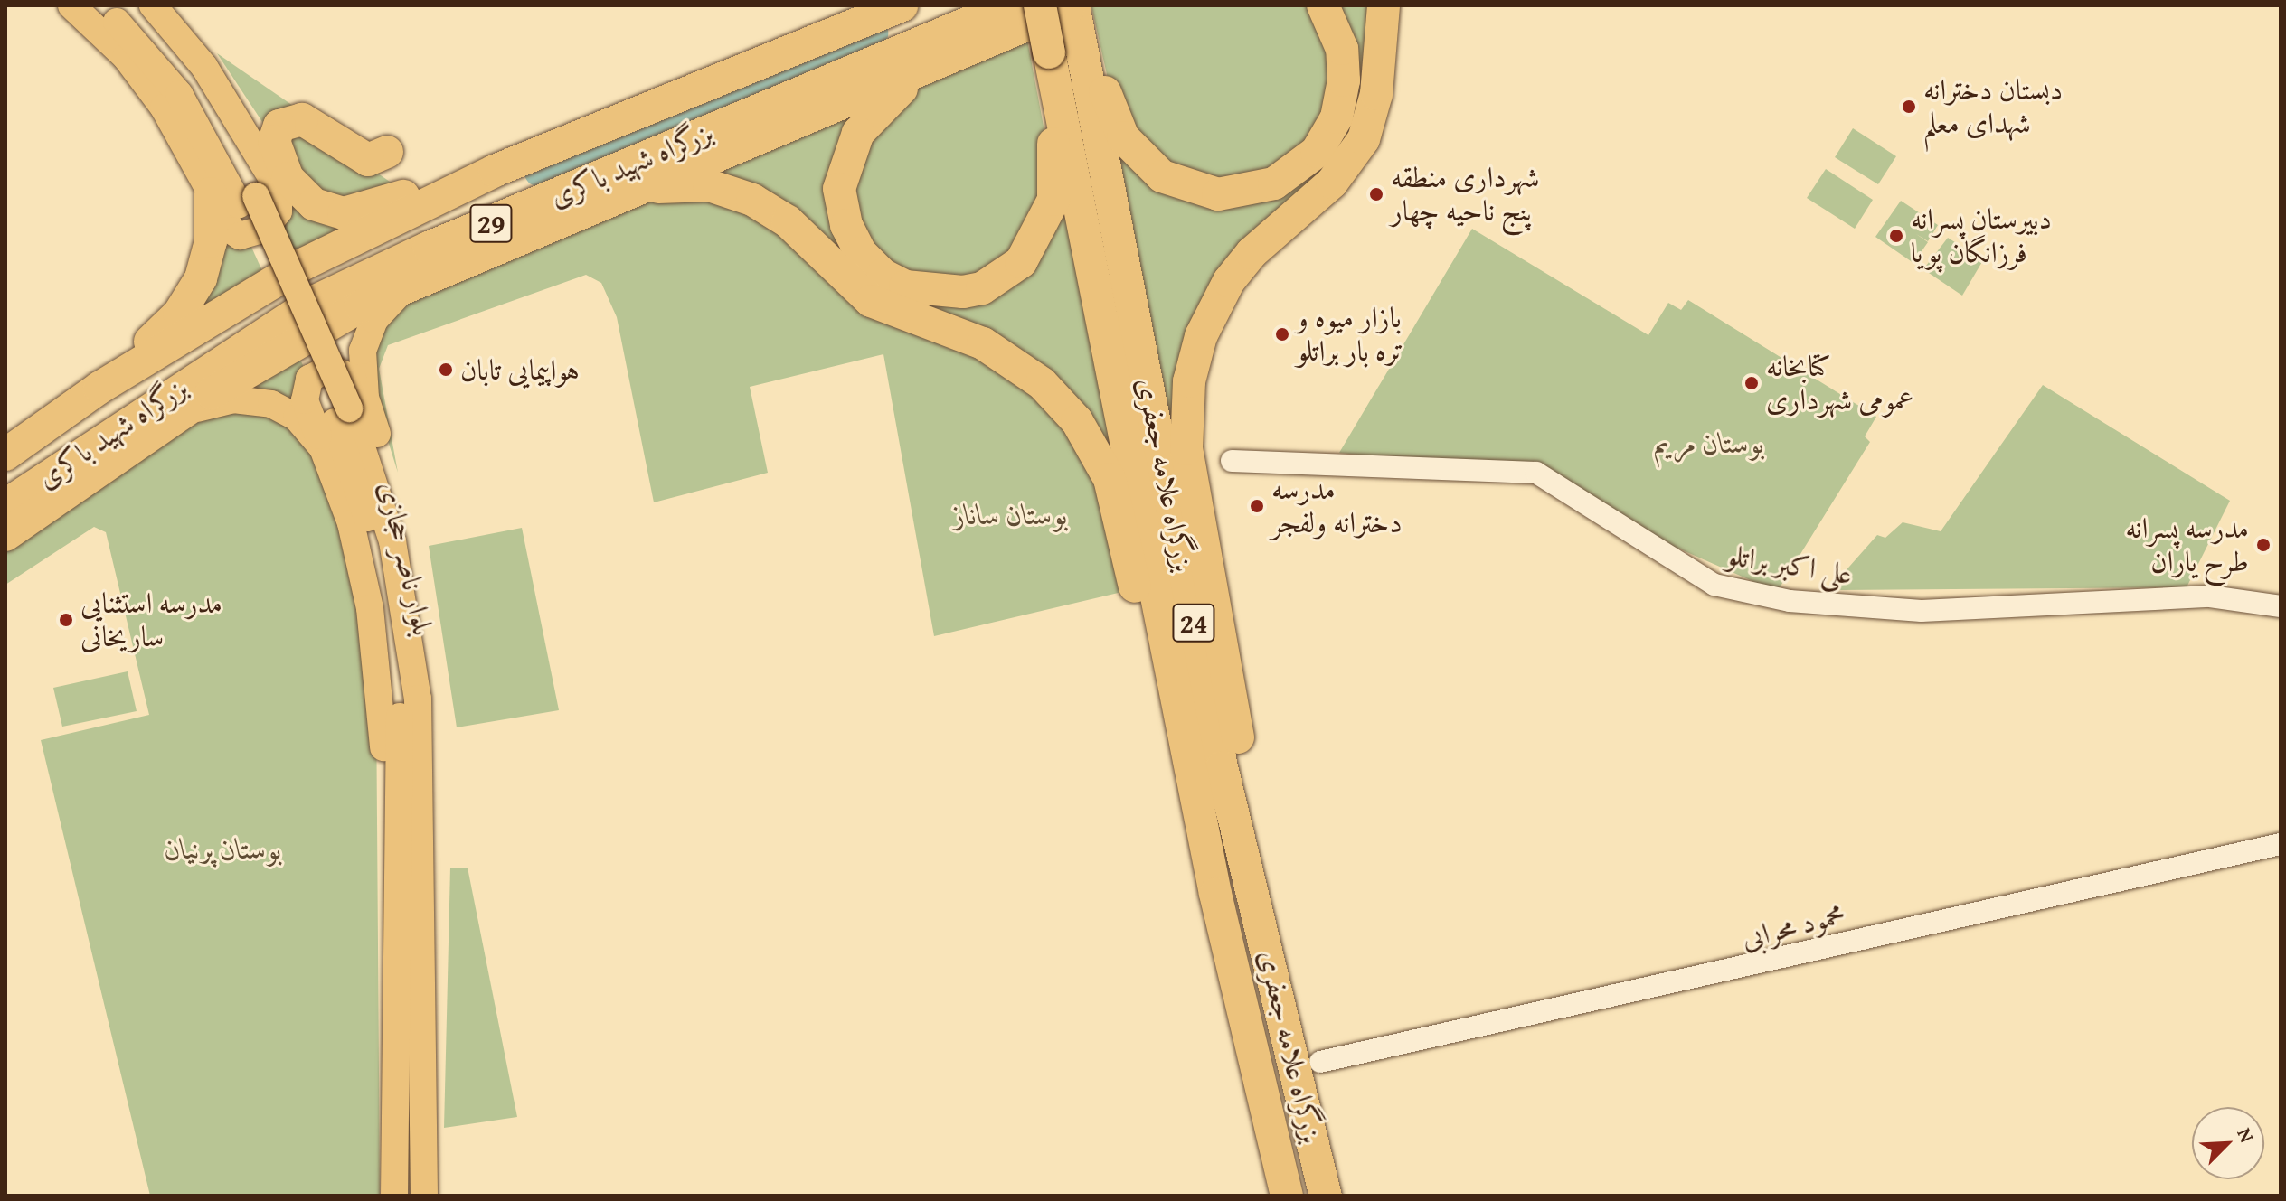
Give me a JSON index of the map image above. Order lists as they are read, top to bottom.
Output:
{
  "streets": {
    "highway": [
      "بزرگراه شهید باکری",
      "29",
      "بزرگراه علامه جعفری",
      "24"
    ],
    "main road": ["بلوار ناصر حجازی"],
    "street": ["علی اکبر براتلو", "محمود محرابی"]
  },
  "parks": ["بوستان مریم", "بوستان ساناز", "بوستان پرنیان"],
  "places": [
    "دبستان دخترانه شهدای معلم",
    "شهرداری منطقه پنج ناحیه چهار",
    "دبیرستان پسرانه فرزانگان پویا",
    "بازار میوه و تره بار براتلو",
    "هواپیمایی تابان",
    "کتابخانه عمومی شهرداری",
    "مدرسه دخترانه ولفجر",
    "مدرسه پسرانه طرح یاران",
    "مدرسه استثنایی ساریخانی"
  ],
  "north": "top right"
}
